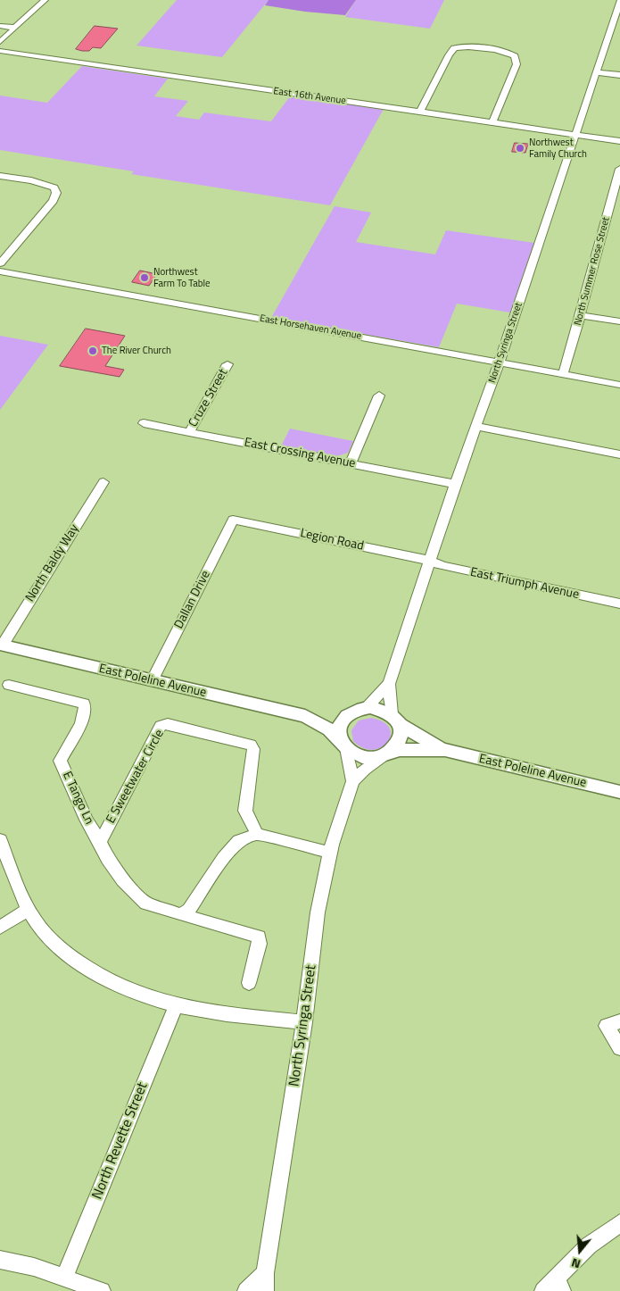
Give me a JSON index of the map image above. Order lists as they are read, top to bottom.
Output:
{
  "streets": {
    "main road": ["East Poleline Avenue"],
    "street": [
      "East 16th Avenue",
      "North Summer Rose Street",
      "East Horsehaven Avenue",
      "North Syringa Street",
      "Cruze Street",
      "East Crossing Avenue",
      "Legion Road",
      "North Baldy Way",
      "East Triumph Avenue",
      "Dallan Drive",
      "E Sweetwater Circle",
      "E Tango Ln",
      "North Revette Street"
    ]
  },
  "crossings": [
    ["East 16th Avenue", "North Syringa Street"],
    ["North Summer Rose Street", "East Horsehaven Avenue"],
    ["East Horsehaven Avenue", "North Syringa Street"],
    ["North Syringa Street", "East Crossing Avenue"],
    ["North Syringa Street", "Legion Road"],
    ["North Syringa Street", "East Triumph Avenue"],
    ["North Syringa Street", "East Poleline Avenue"],
    ["Cruze Street", "East Crossing Avenue"],
    ["Legion Road", "East Triumph Avenue"],
    ["Legion Road", "Dallan Drive"],
    ["North Baldy Way", "East Poleline Avenue"],
    ["Dallan Drive", "East Poleline Avenue"],
    ["E Sweetwater Circle", "E Tango Ln"]
  ],
  "places": ["Northwest Family Church", "Northwest Farm To Table", "The River Church"],
  "north": "bottom"
}
